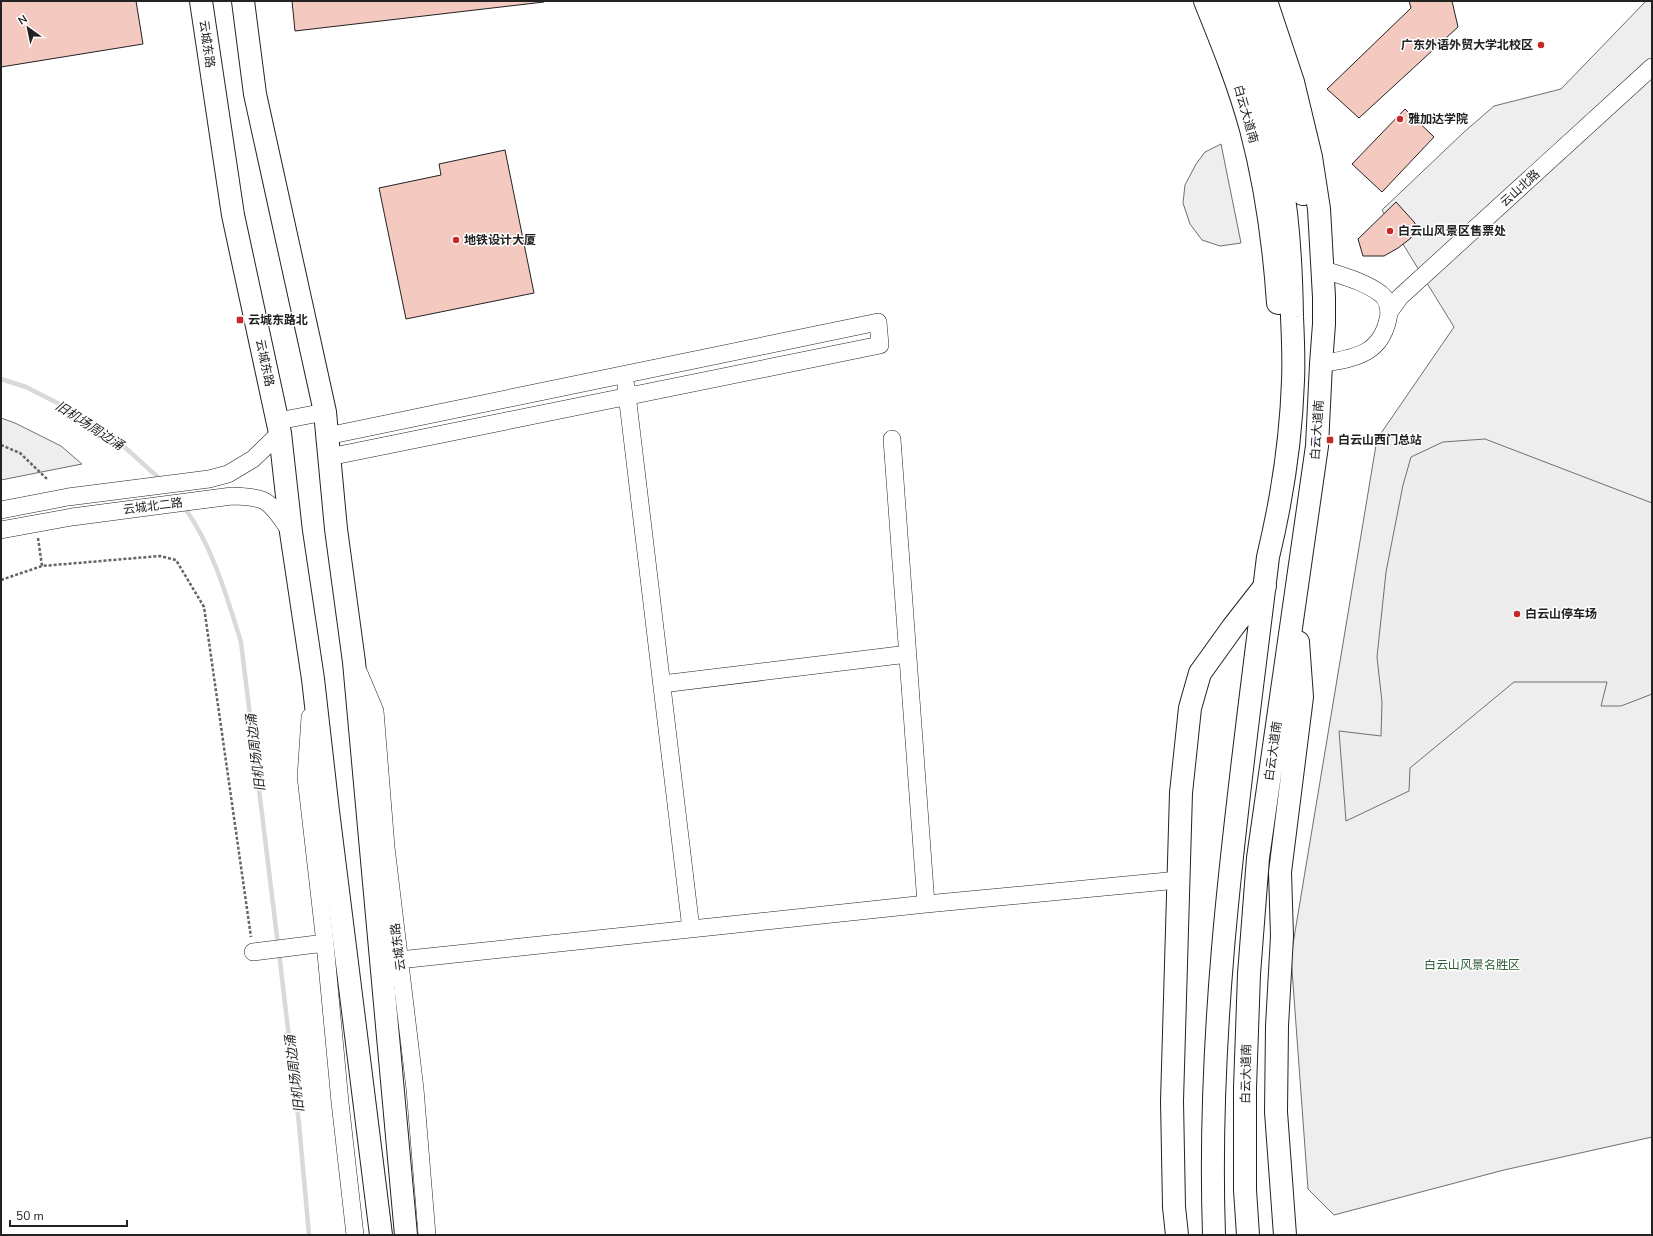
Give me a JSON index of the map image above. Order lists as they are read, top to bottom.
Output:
{
  "streets": {
    "main road": ["云城东路", "白云大道南"],
    "street": ["云山北路", "云城北二路"]
  },
  "crossings": [
    ["云城东路", "云城北二路"]
  ],
  "water": ["旧机场周边涌"],
  "parks": ["白云山风景名胜区"],
  "places": {
    "other": [
      "广东外语外贸大学北校区",
      "雅加达学院",
      "白云山风景区售票处",
      "地铁设计大厦",
      "白云山停车场"
    ],
    "transit": ["云城东路北", "白云山西门总站"]
  },
  "scale_bar": "50 m",
  "north": "top left"
}
